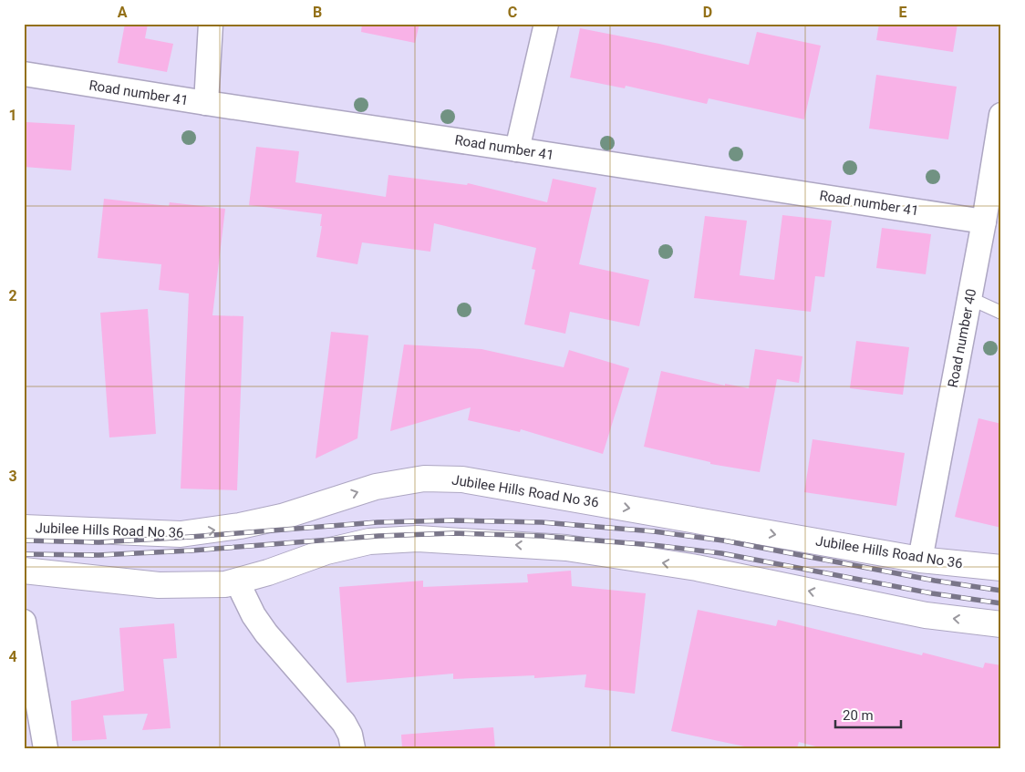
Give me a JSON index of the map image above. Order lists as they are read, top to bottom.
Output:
{
  "streets": {
    "main road": ["Jubilee Hills Road No 36"],
    "street": ["Road number 41", "Road number 40"]
  },
  "crossings": [
    ["Road number 41", "Road number 40"],
    ["Road number 40", "Jubilee Hills Road No 36"]
  ],
  "scale_bar": "20 m",
  "grid": {
    "columns": [
      "A",
      "B",
      "C",
      "D",
      "E"
    ],
    "rows": [
      "1",
      "2",
      "3",
      "4"
    ]
  }
}
